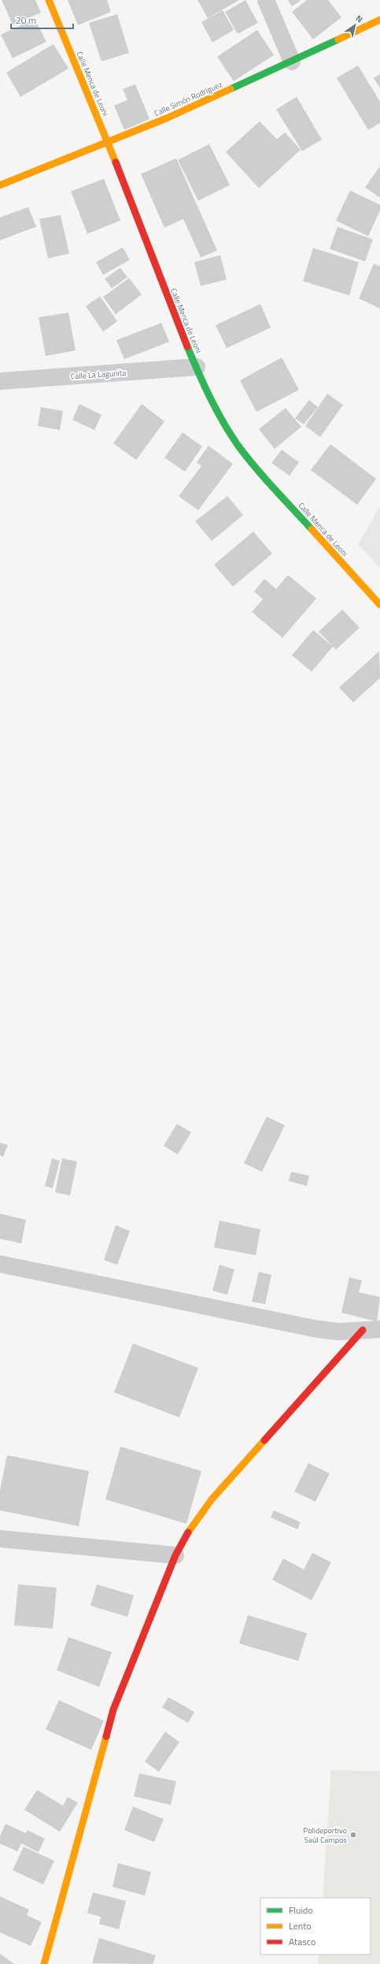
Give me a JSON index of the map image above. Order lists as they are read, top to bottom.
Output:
{
  "streets": {
    "street": ["Calle Menca de Leoni", "Calle Simón Rodríguez", "Calle La Lagunita"]
  },
  "crossings": [
    ["Calle Menca de Leoni", "Calle Simón Rodríguez"],
    ["Calle Menca de Leoni", "Calle La Lagunita"]
  ],
  "places": ["Polideportivo Saúl Campos"],
  "legend": ["Fluido", "Lento", "Atasco"],
  "scale_bar": "20 m",
  "north": "top right"
}
